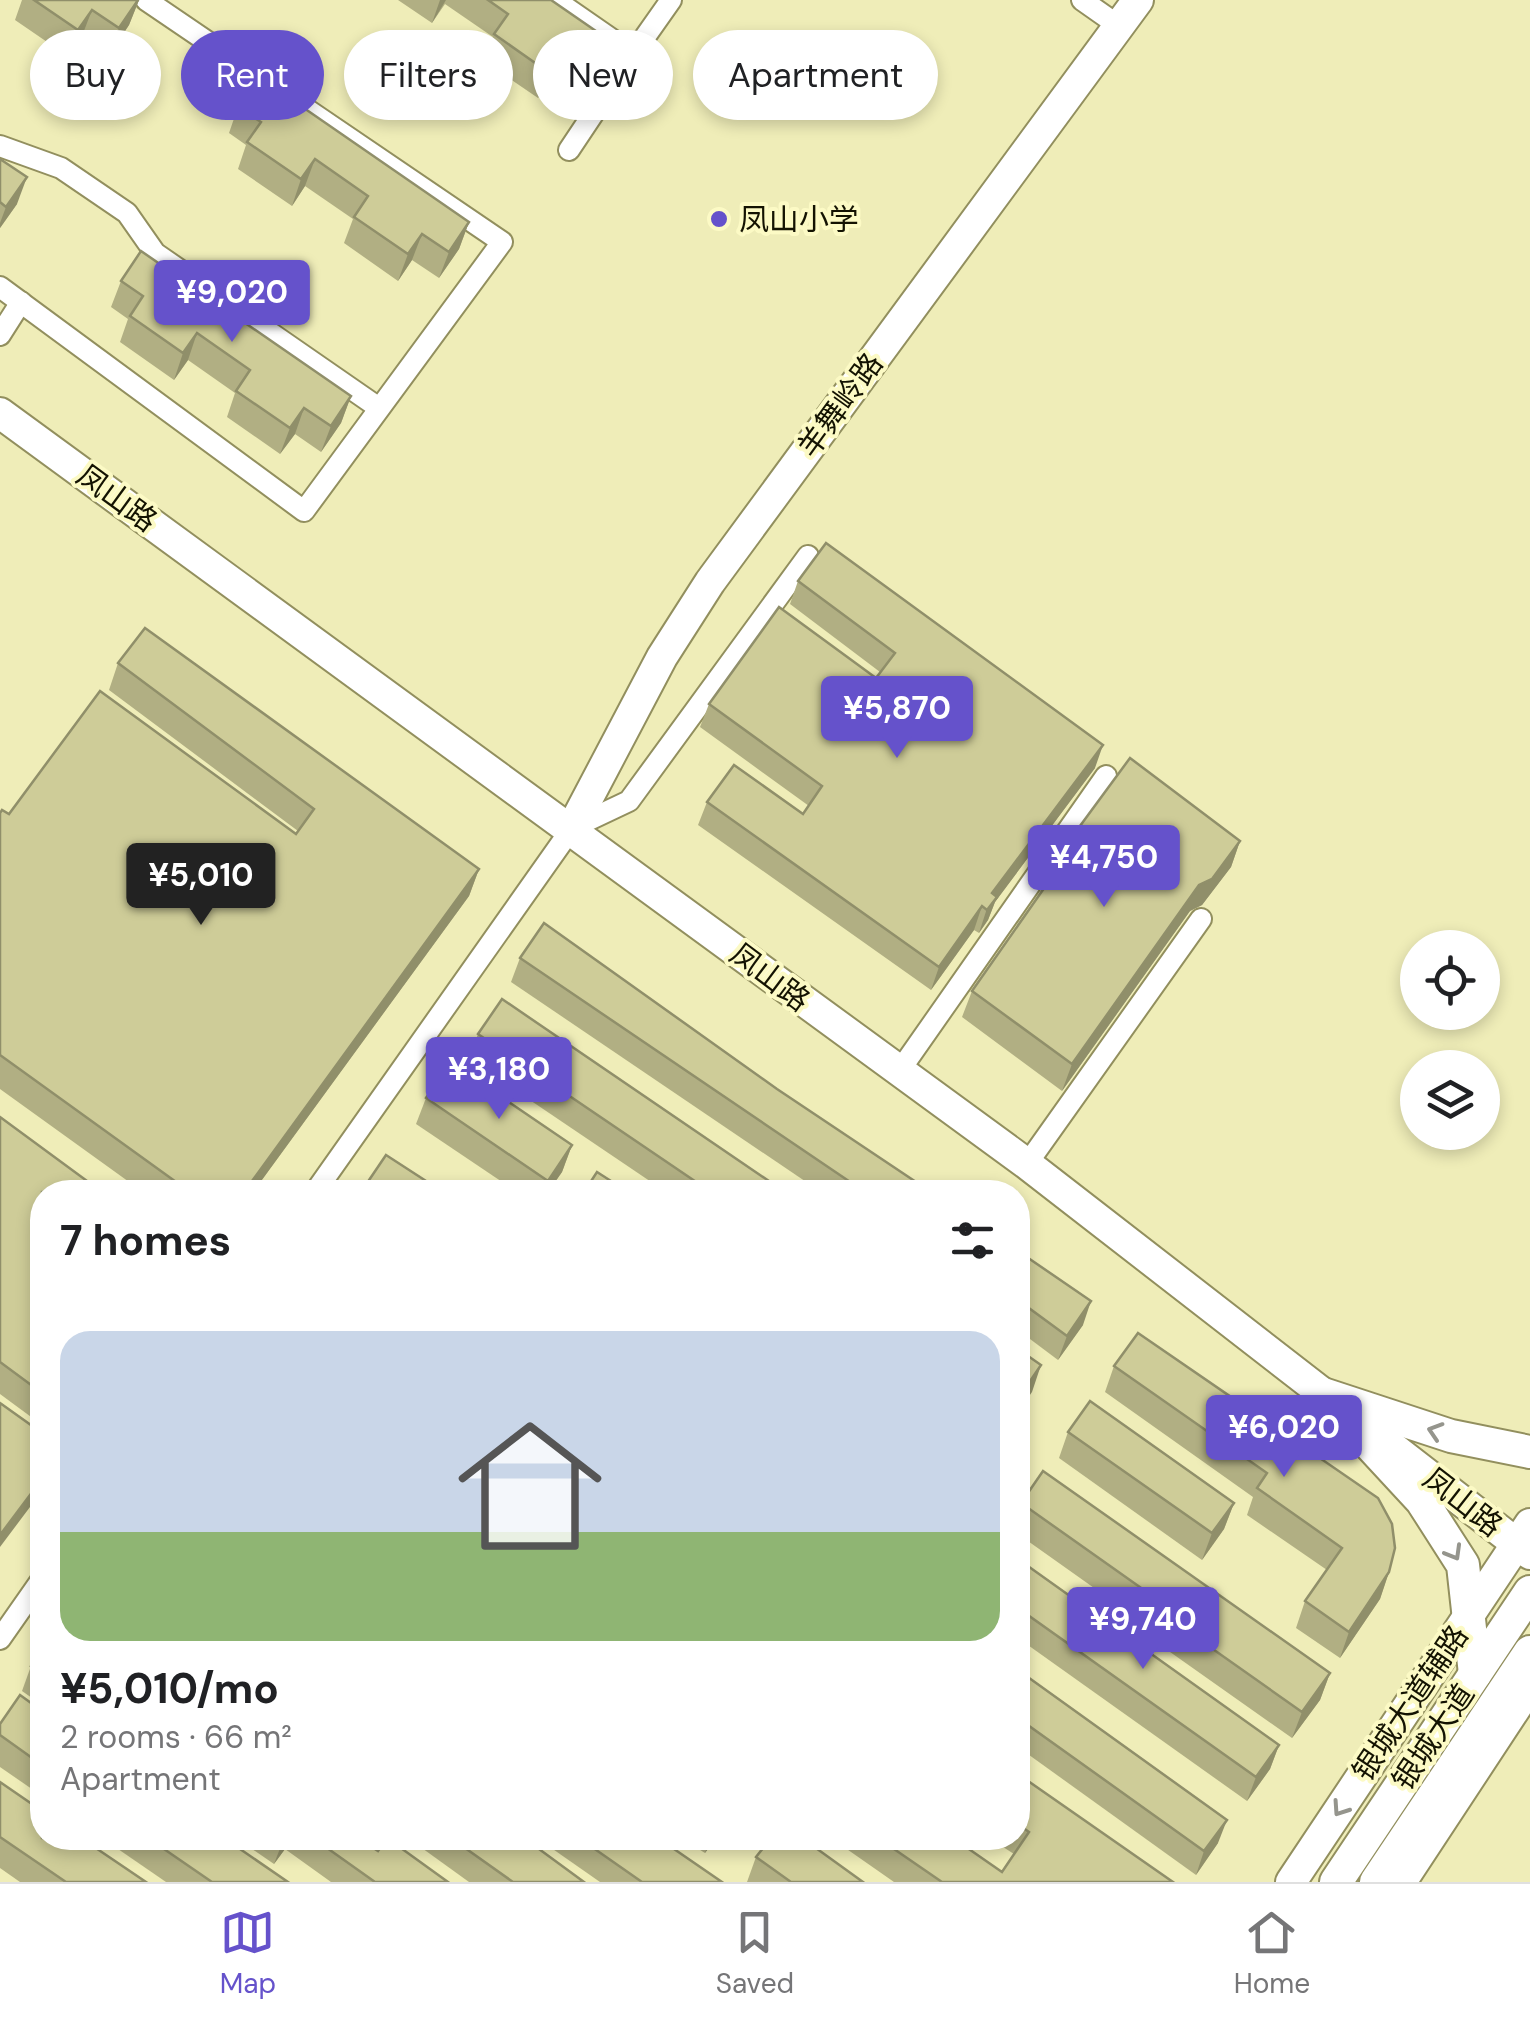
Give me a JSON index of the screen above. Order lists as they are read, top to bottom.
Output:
{
  "streets": {
    "main road": ["银城大道"],
    "street": ["羊舞岭路", "凤山路", "银城大道辅路"]
  },
  "crossings": [
    ["羊舞岭路", "凤山路"],
    ["凤山路", "银城大道辅路"]
  ],
  "places": ["凤山小学"],
  "page": {
    "chip": [
      "Buy",
      "Rent",
      "Filters",
      "New",
      "Apartment"
    ],
    "price": [
      "¥9,020",
      "¥5,870",
      "¥4,750",
      "¥5,010",
      "¥3,180",
      "¥6,020",
      "¥9,740"
    ],
    "heading": "7 homes",
    "list": [
      {
        "name": "¥5,010/mo",
        "note": "2 rooms · 66 m² · Apartment"
      }
    ],
    "tabs": ["Map", "Saved", "Home"]
  }
}
